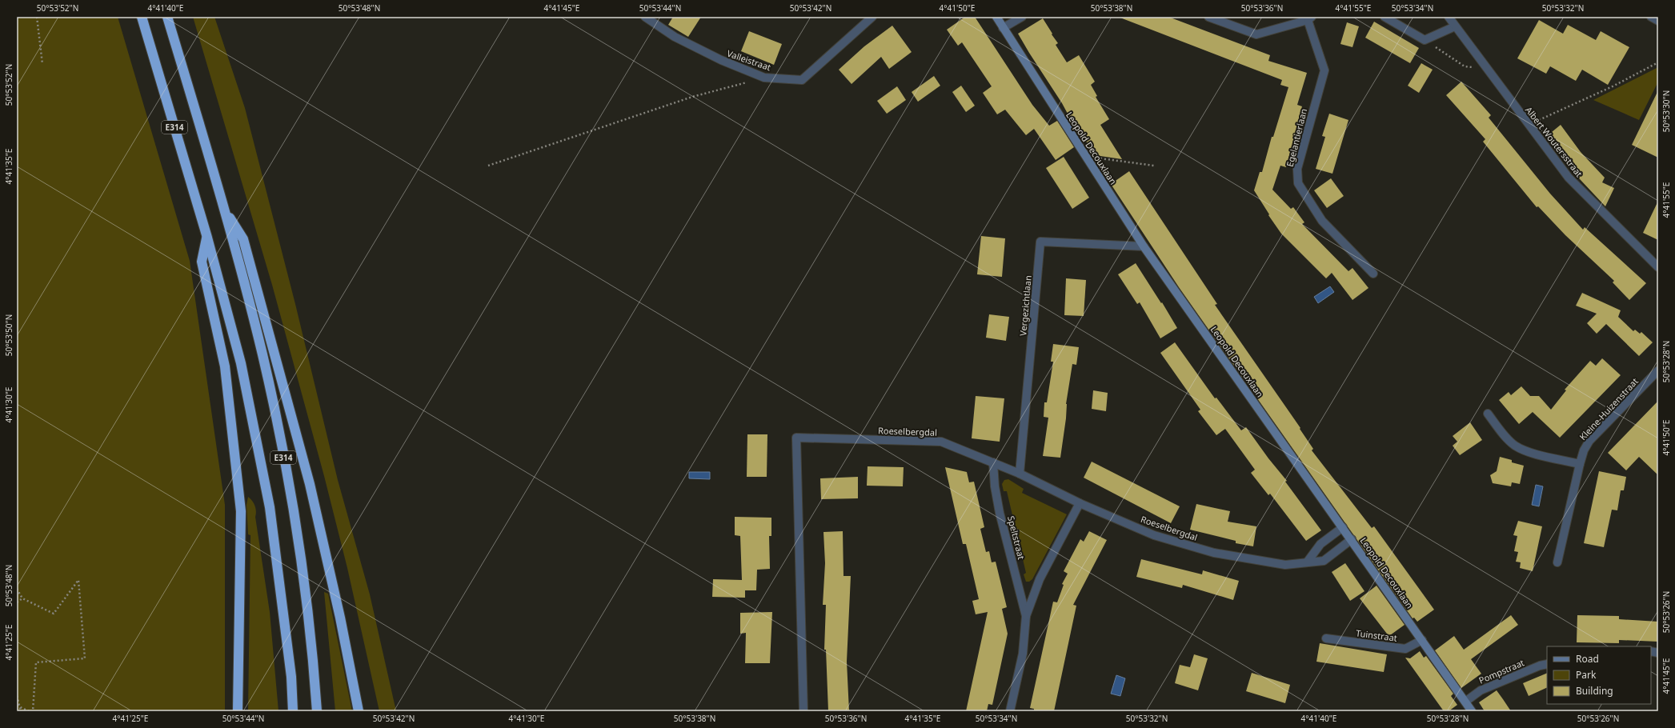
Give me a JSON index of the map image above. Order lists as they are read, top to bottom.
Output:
{
  "streets": {
    "highway": ["E314"],
    "street": [
      "Valleistraat",
      "Egelantierlaan",
      "Albert Woutersstraat",
      "Leopold Decouxlaan",
      "Vergezichtlaan",
      "Kleine-Huizenstraat",
      "Roeselbergdal",
      "Speltstraat",
      "Tuinstraat",
      "Pompstraat"
    ]
  },
  "crossings": [
    ["Leopold Decouxlaan", "Vergezichtlaan"],
    ["Leopold Decouxlaan", "Roeselbergdal"],
    ["Leopold Decouxlaan", "Tuinstraat"],
    ["Leopold Decouxlaan", "Pompstraat"],
    ["Vergezichtlaan", "Roeselbergdal"],
    ["Roeselbergdal", "Speltstraat"]
  ],
  "legend": ["Road", "Park", "Building"],
  "coordinates": [
    "50°53'52\"N",
    "4°41'40\"E",
    "50°53'48\"N",
    "4°41'45\"E",
    "50°53'44\"N",
    "50°53'42\"N",
    "4°41'50\"E",
    "50°53'38\"N",
    "50°53'36\"N",
    "4°41'55\"E",
    "50°53'34\"N",
    "50°53'32\"N",
    "50°53'30\"N",
    "4°41'35\"E",
    "50°53'50\"N",
    "50°53'28\"N",
    "4°41'30\"E",
    "50°53'26\"N",
    "4°41'25\"E"
  ]
}
